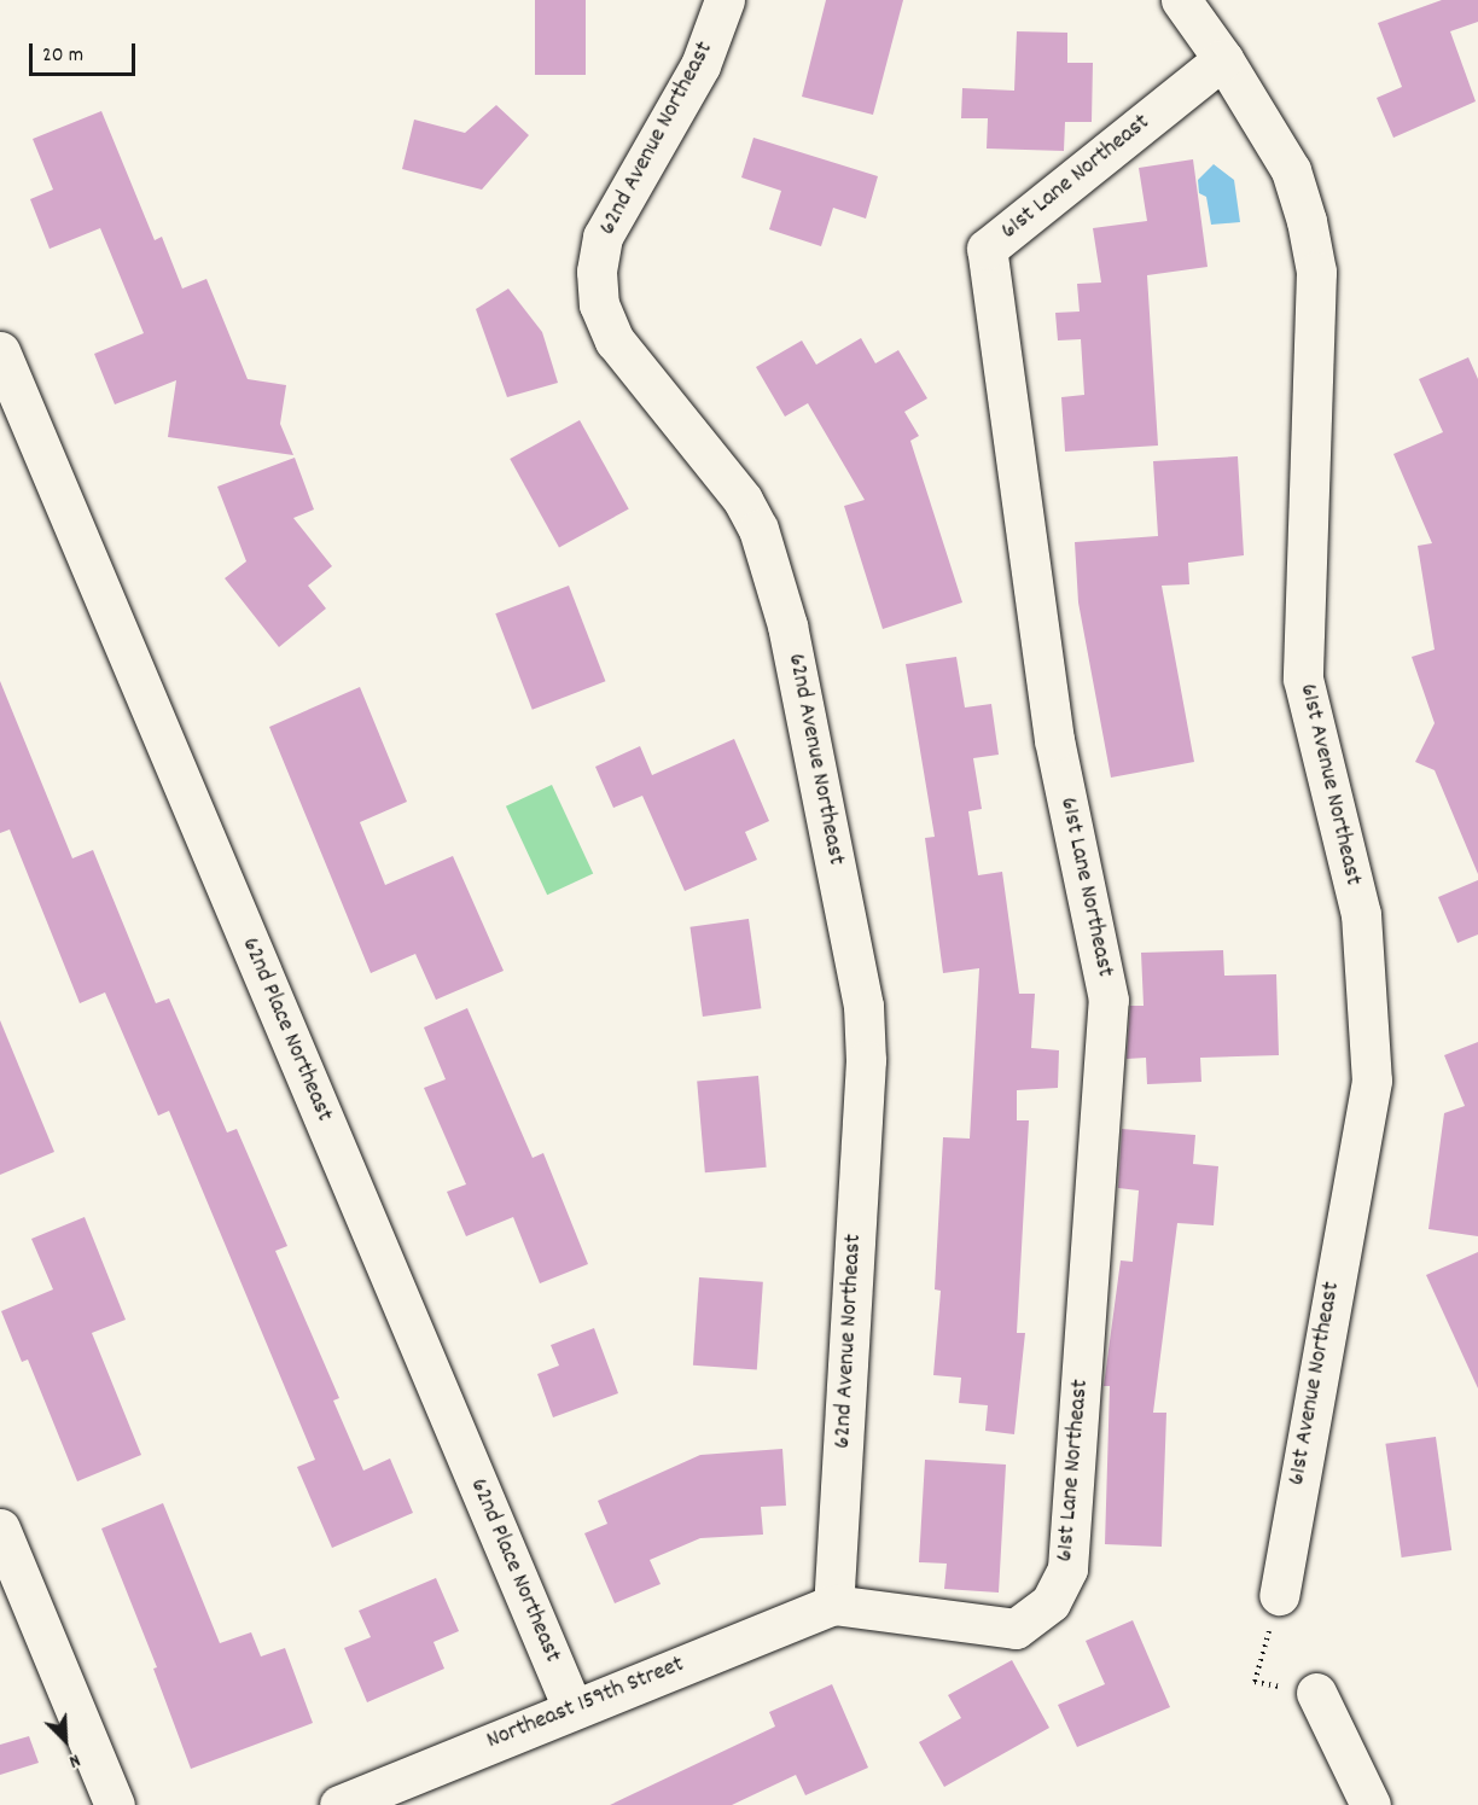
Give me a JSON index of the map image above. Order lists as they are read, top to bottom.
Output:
{
  "streets": {
    "street": [
      "62nd Avenue Northeast",
      "61st Lane Northeast",
      "61st Avenue Northeast",
      "62nd Place Northeast",
      "Northeast 159th Street"
    ]
  },
  "crossings": [
    ["62nd Avenue Northeast", "61st Lane Northeast"],
    ["62nd Avenue Northeast", "Northeast 159th Street"],
    ["61st Lane Northeast", "61st Avenue Northeast"],
    ["61st Lane Northeast", "Northeast 159th Street"],
    ["62nd Place Northeast", "Northeast 159th Street"]
  ],
  "scale_bar": "20 m",
  "north": "bottom right"
}
